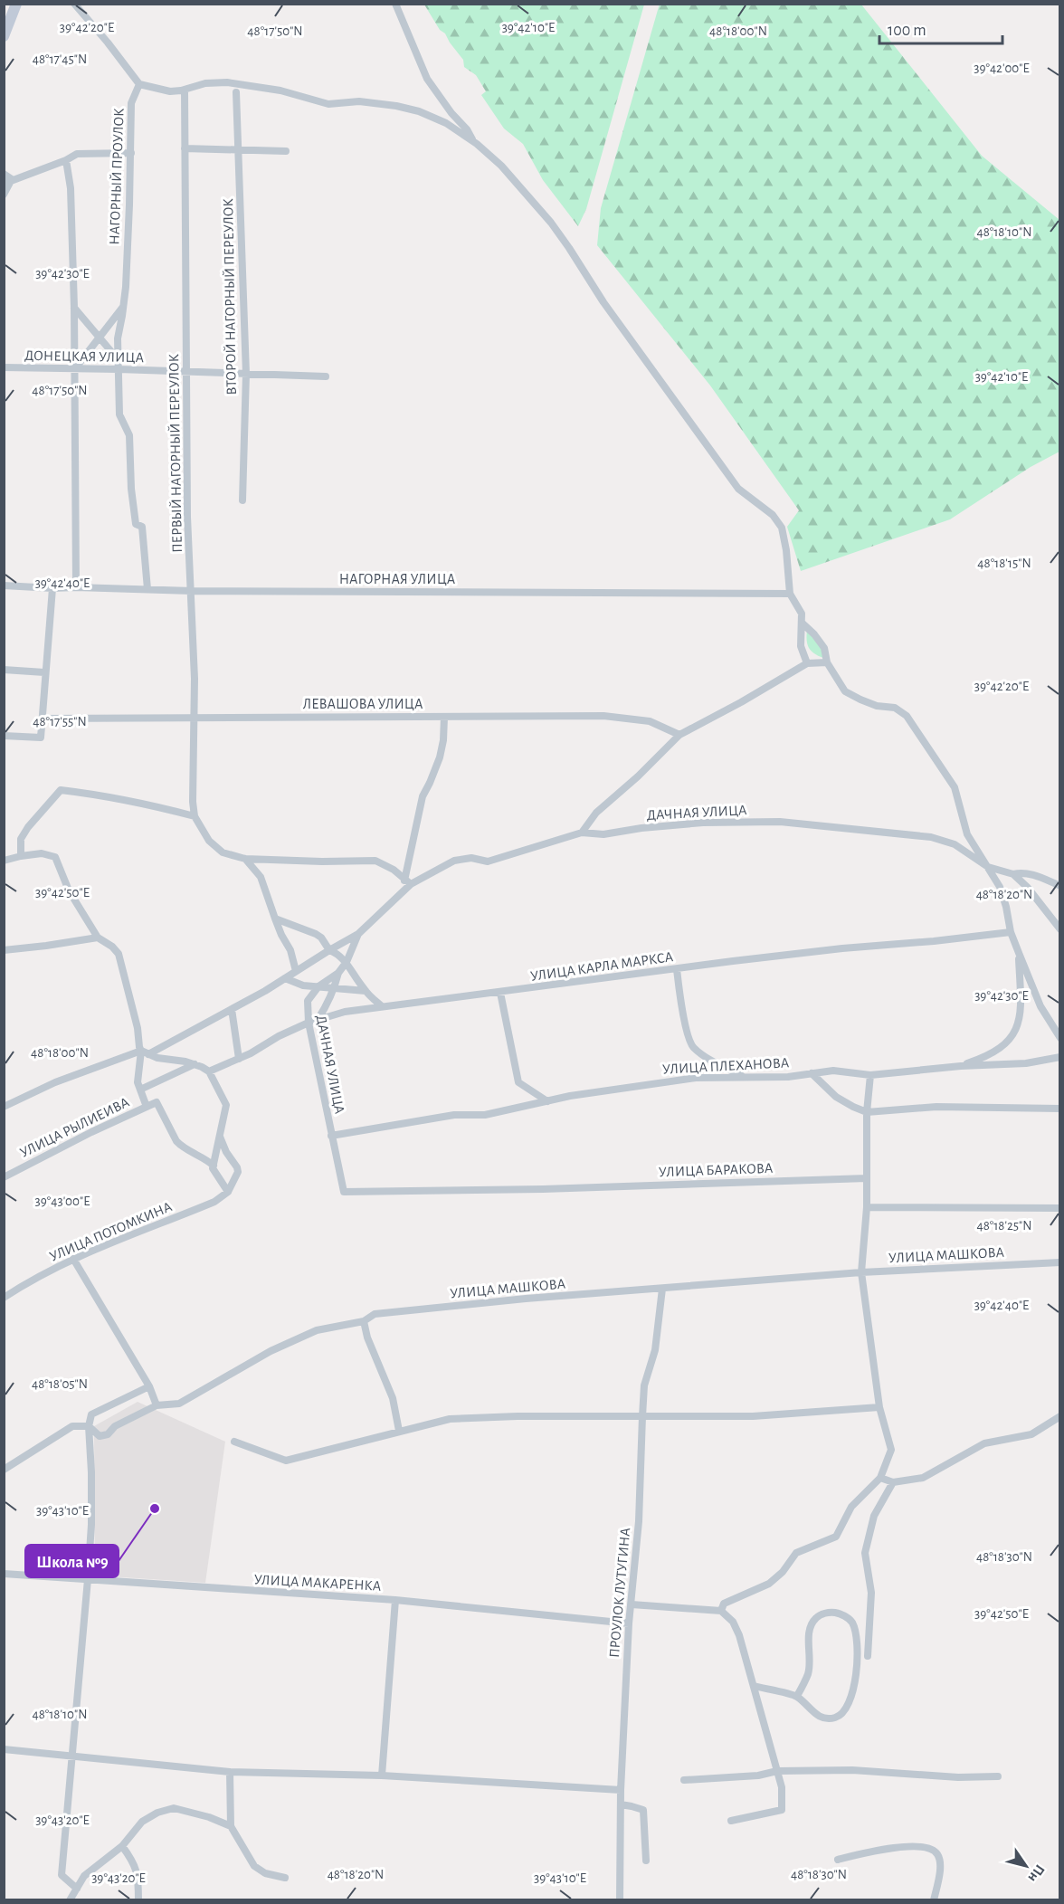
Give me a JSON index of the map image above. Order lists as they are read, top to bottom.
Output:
{
  "streets": {
    "street": [
      "НАГОРНЫЙ ПРОУЛОК",
      "ВТОРОЙ НАГОРНЫЙ ПЕРЕУЛОК",
      "ДОНЕЦКАЯ УЛИЦА",
      "ПЕРВЫЙ НАГОРНЫЙ ПЕРЕУЛОК",
      "НАГОРНАЯ УЛИЦА",
      "ЛЕВАШОВА УЛИЦА",
      "ДАЧНАЯ УЛИЦА",
      "УЛИЦА КАРЛА МАРКСА",
      "УЛИЦА ПЛЕХАНОВА",
      "УЛИЦА РЫЛИЕИВА",
      "УЛИЦА БАРАКОВА",
      "УЛИЦА ПОТОМКИНА",
      "УЛИЦА МАШКОВА",
      "УЛИЦА МАКАРЕНКА",
      "ПРОУЛОК ЛУТУГИНА"
    ]
  },
  "crossings": [
    ["НАГОРНЫЙ ПРОУЛОК", "ДОНЕЦКАЯ УЛИЦА"],
    ["НАГОРНЫЙ ПРОУЛОК", "НАГОРНАЯ УЛИЦА"],
    ["ВТОРОЙ НАГОРНЫЙ ПЕРЕУЛОК", "ДОНЕЦКАЯ УЛИЦА"],
    ["ДОНЕЦКАЯ УЛИЦА", "ПЕРВЫЙ НАГОРНЫЙ ПЕРЕУЛОК"],
    ["ПЕРВЫЙ НАГОРНЫЙ ПЕРЕУЛОК", "НАГОРНАЯ УЛИЦА"],
    ["ПЕРВЫЙ НАГОРНЫЙ ПЕРЕУЛОК", "ЛЕВАШОВА УЛИЦА"],
    ["ДАЧНАЯ УЛИЦА", "УЛИЦА КАРЛА МАРКСА"],
    ["ДАЧНАЯ УЛИЦА", "УЛИЦА ПЛЕХАНОВА"],
    ["ДАЧНАЯ УЛИЦА", "УЛИЦА БАРАКОВА"],
    ["УЛИЦА МАШКОВА", "ПРОУЛОК ЛУТУГИНА"],
    ["УЛИЦА МАКАРЕНКА", "ПРОУЛОК ЛУТУГИНА"]
  ],
  "places": ["Школа №9"],
  "scale_bar": "100 m",
  "north": "bottom right",
  "coordinates": [
    "39°42'20\"E",
    "39°42'10\"E",
    "48°17'50\"N",
    "48°18'00\"N",
    "48°17'45\"N",
    "39°42'00\"E",
    "48°18'10\"N",
    "39°42'30\"E",
    "48°18'15\"N",
    "39°42'40\"E",
    "48°17'55\"N",
    "39°42'50\"E",
    "48°18'20\"N",
    "39°43'00\"E",
    "48°18'25\"N",
    "48°18'05\"N",
    "39°43'10\"E",
    "48°18'30\"N",
    "39°43'20\"E"
  ]
}
